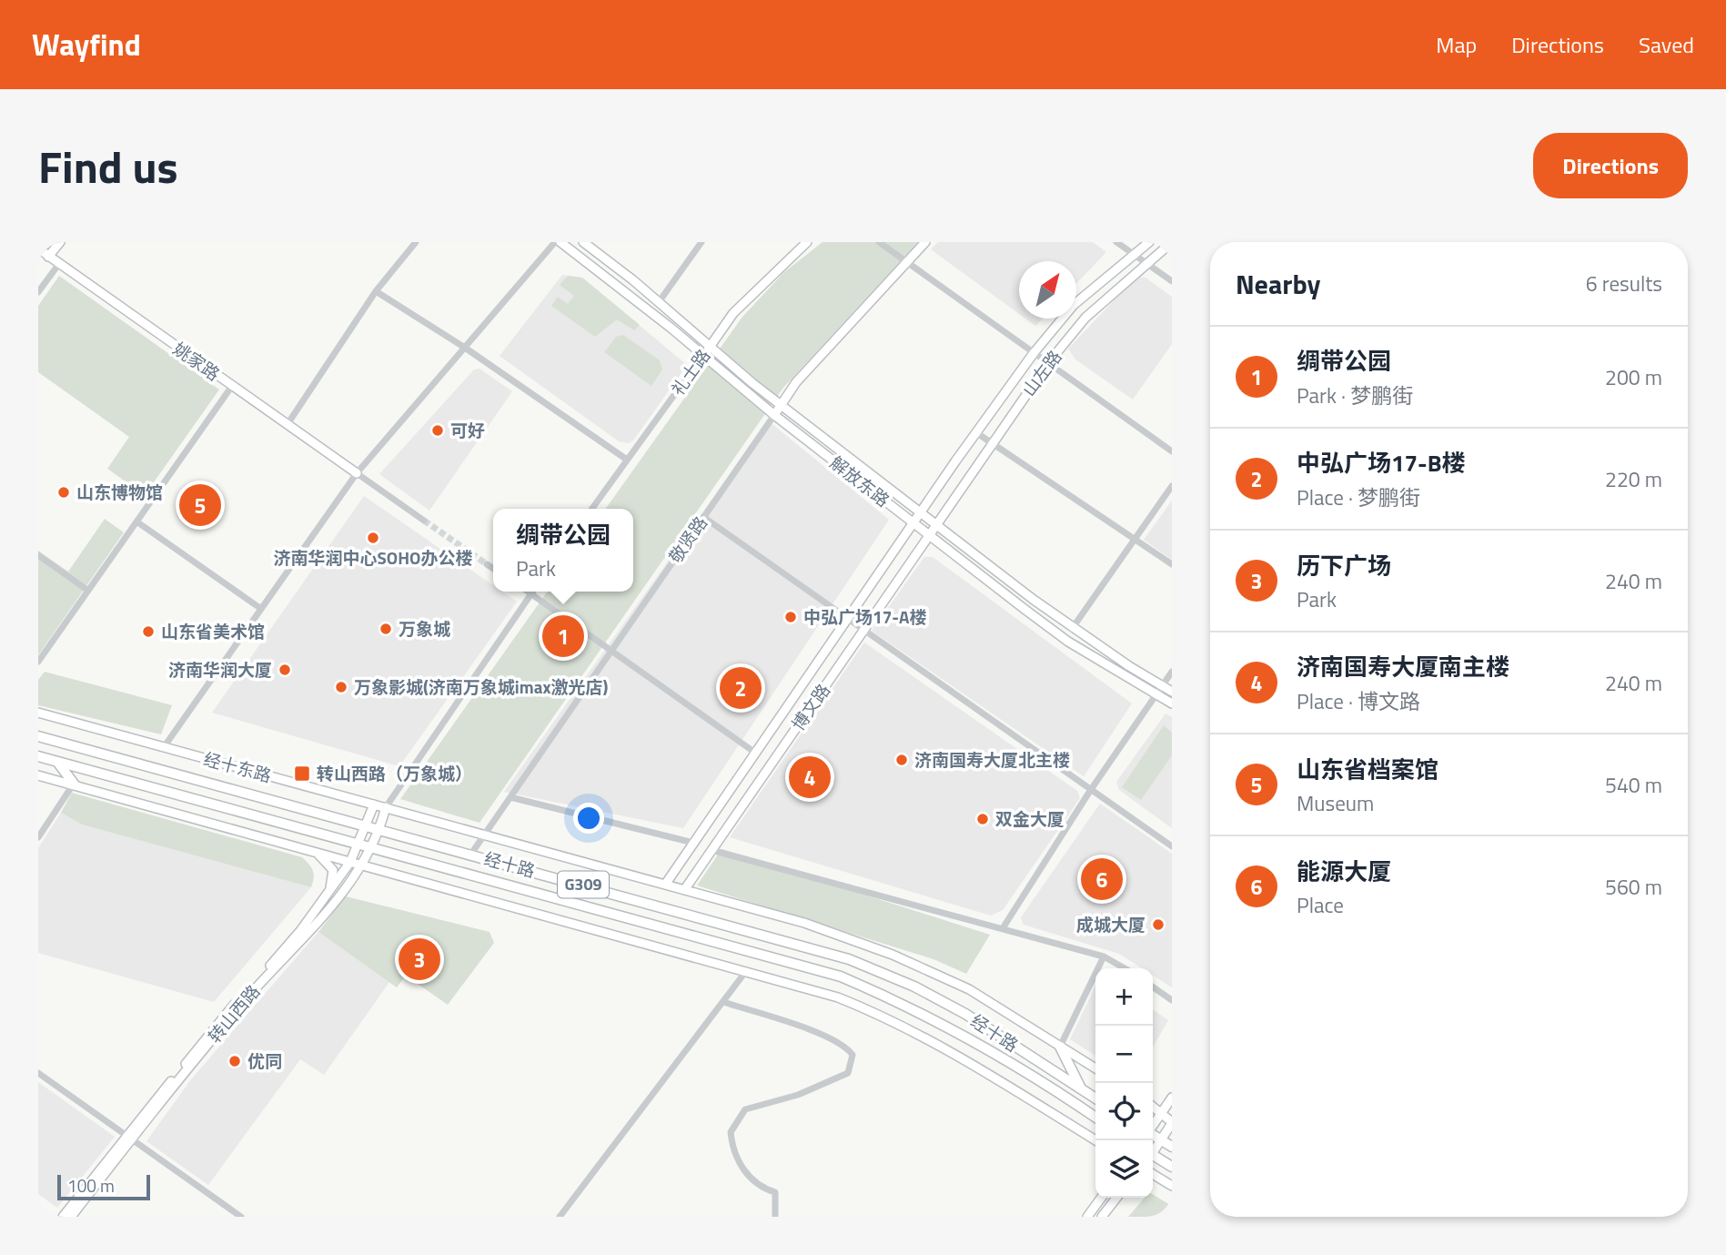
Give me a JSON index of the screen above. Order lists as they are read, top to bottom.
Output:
{
  "streets": {
    "highway": ["经十路", "G309"],
    "main road": [
      "姚家路",
      "礼士路",
      "山左路",
      "解放东路",
      "敬贤路",
      "博文路",
      "经十东路",
      "转山西路"
    ]
  },
  "crossings": [
    ["礼士路", "解放东路"],
    ["山左路", "解放东路"],
    ["山左路", "博文路"],
    ["解放东路", "敬贤路"],
    ["解放东路", "博文路"],
    ["敬贤路", "经十路"],
    ["博文路", "经十路"],
    ["经十东路", "经十路"],
    ["经十东路", "转山西路"],
    ["经十路", "转山西路"]
  ],
  "places": {
    "other": [
      "可好",
      "山东博物馆",
      "济南华润中心SOHO办公楼",
      "中弘广场17-A楼",
      "万象城",
      "山东省美术馆",
      "济南华润大厦",
      "万象影城(济南万象城imax激光店)",
      "济南国寿大厦北主楼",
      "双金大厦",
      "成城大厦",
      "优同"
    ],
    "transit": ["转山西路（万象城）"]
  },
  "scale_bar": "100 m",
  "north": "top right",
  "page": {
    "header": "Wayfind",
    "nav": ["Map", "Directions", "Saved"],
    "title": "Find us",
    "buttons": "Directions",
    "heading": ["Nearby", "6 results"],
    "list": [
      {
        "mark": "1",
        "name": "绸带公园",
        "note": "Park · 梦鹏街",
        "value": "200 m"
      },
      {
        "mark": "2",
        "name": "中弘广场17-B楼",
        "note": "Place · 梦鹏街",
        "value": "220 m"
      },
      {
        "mark": "3",
        "name": "历下广场",
        "note": "Park",
        "value": "240 m"
      },
      {
        "mark": "4",
        "name": "济南国寿大厦南主楼",
        "note": "Place · 博文路",
        "value": "240 m"
      },
      {
        "mark": "5",
        "name": "山东省档案馆",
        "note": "Museum",
        "value": "540 m"
      },
      {
        "mark": "6",
        "name": "能源大厦",
        "note": "Place",
        "value": "560 m"
      }
    ],
    "pins": [
      "5",
      "1",
      "2",
      "4",
      "6",
      "3"
    ],
    "popup": ["绸带公园", "Park"],
    "map_buttons": ["+", "−"],
    "scale": "100 m"
  }
}
